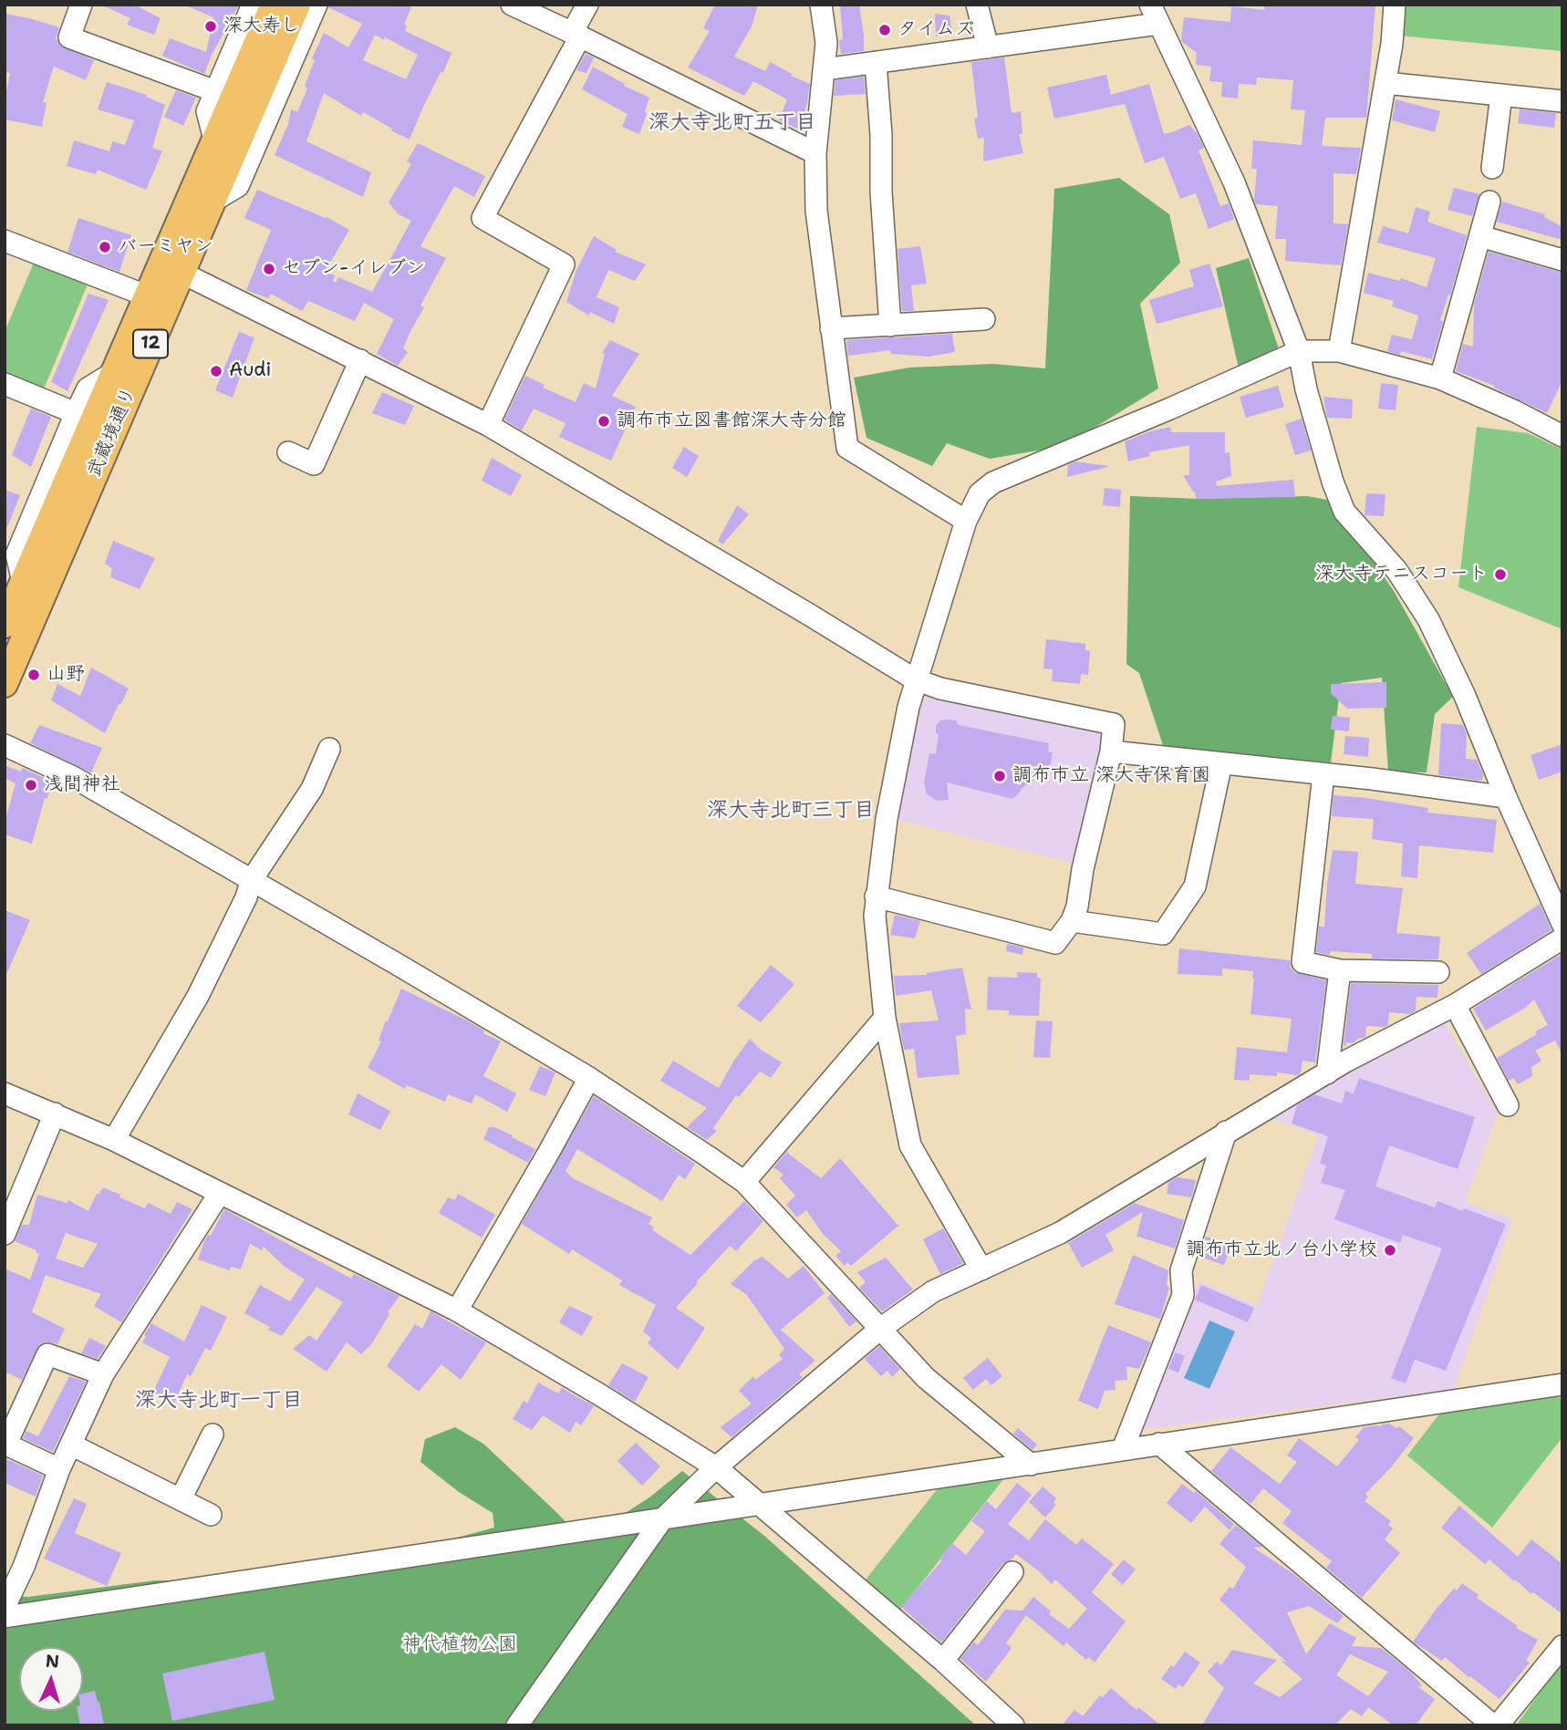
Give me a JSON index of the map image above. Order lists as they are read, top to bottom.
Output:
{
  "streets": {
    "main road": ["12", "武蔵境通り"]
  },
  "districts": ["深大寺北町五丁目", "深大寺北町三丁目", "深大寺北町一丁目"],
  "parks": ["神代植物公園"],
  "places": [
    "深大寿し",
    "タイムズ",
    "バーミヤン",
    "セブン-イレブン",
    "Audi",
    "調布市立図書館深大寺分館",
    "深大寺テニスコート",
    "山野",
    "調布市立 深大寺保育園",
    "浅間神社",
    "調布市立北ノ台小学校"
  ],
  "north": "top"
}
